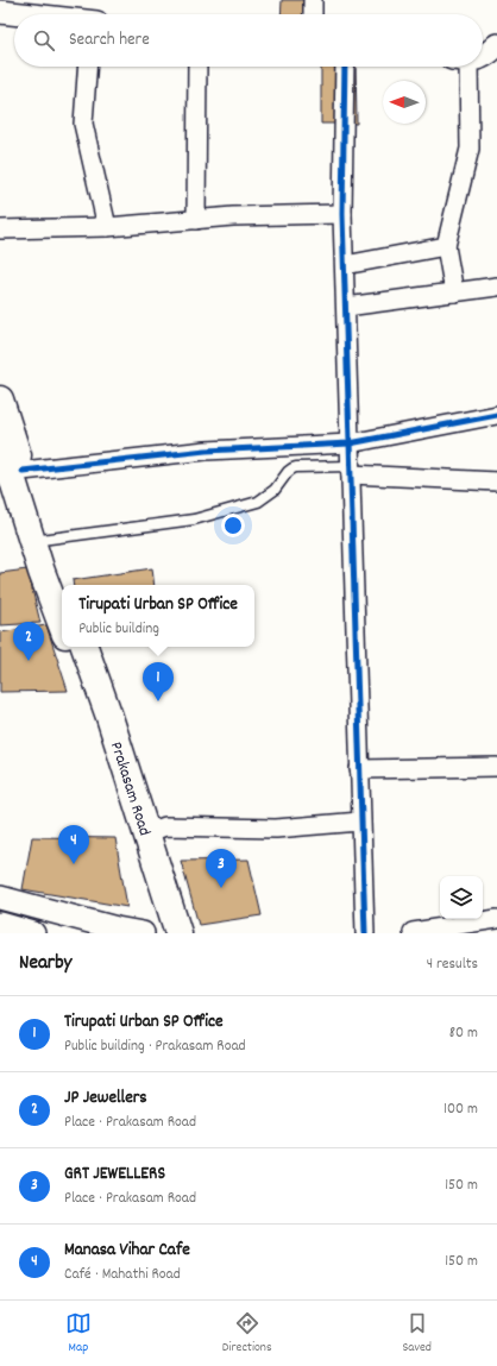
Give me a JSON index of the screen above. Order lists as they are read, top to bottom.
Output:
{
  "streets": {
    "main road": ["Prakasam Road"]
  },
  "north": "left",
  "page": {
    "search": "Search here",
    "popup": ["Tirupati Urban SP Office", "Public building"],
    "pins": [
      "2",
      "1",
      "4",
      "3"
    ],
    "heading": ["Nearby", "4 results"],
    "list": [
      {
        "mark": "1",
        "name": "Tirupati Urban SP Office",
        "note": "Public building · Prakasam Road",
        "value": "80 m"
      },
      {
        "mark": "2",
        "name": "JP Jewellers",
        "note": "Place · Prakasam Road",
        "value": "100 m"
      },
      {
        "mark": "3",
        "name": "GRT JEWELLERS",
        "note": "Place · Prakasam Road",
        "value": "150 m"
      },
      {
        "mark": "4",
        "name": "Manasa Vihar Cafe",
        "note": "Café · Mahathi Road",
        "value": "150 m"
      }
    ],
    "nav": ["Map", "Directions", "Saved"]
  }
}
